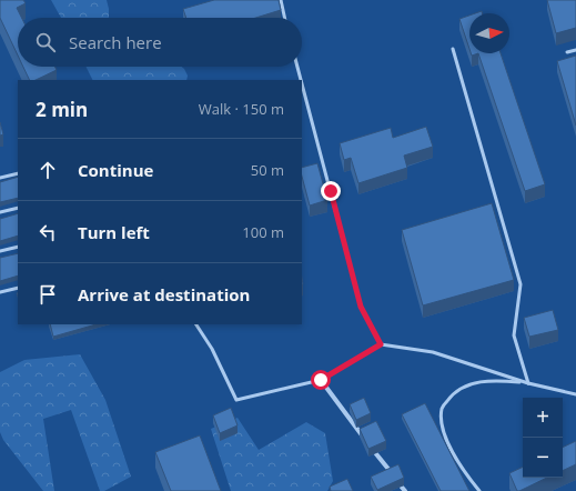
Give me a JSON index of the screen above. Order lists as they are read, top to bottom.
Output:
{
  "north": "right",
  "page": {
    "search": "Search here",
    "heading": ["2 min", "Walk · 150 m"],
    "list": [
      ["Continue", "50 m"],
      ["Turn left", "100 m"],
      "Arrive at destination"
    ],
    "map_buttons": ["+", "−"]
  }
}
